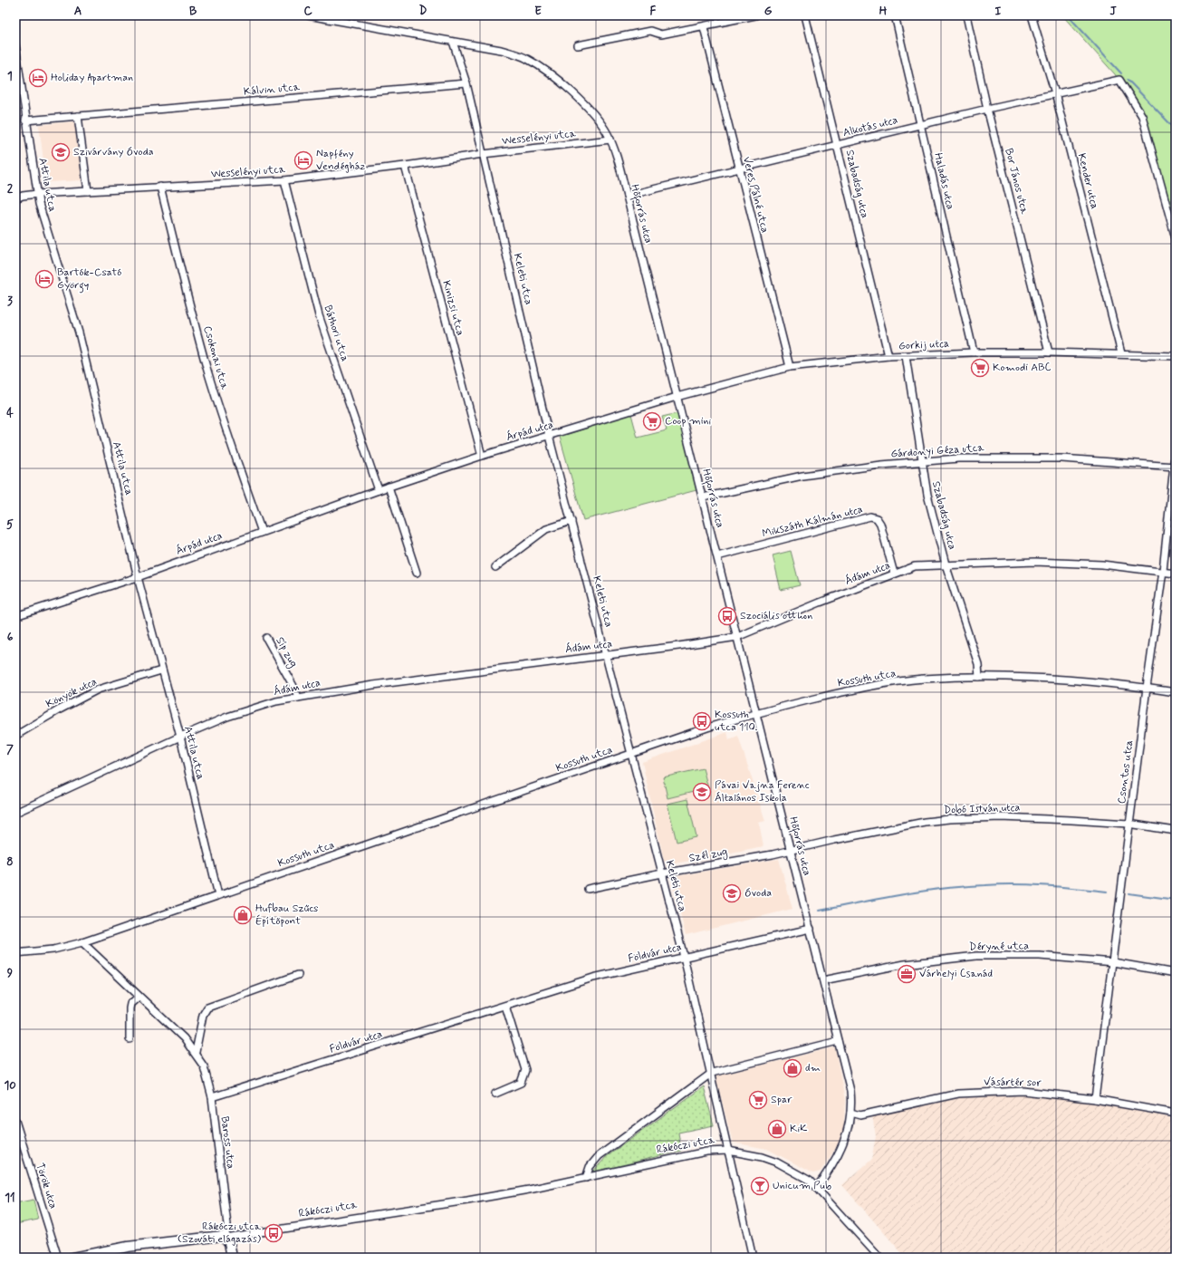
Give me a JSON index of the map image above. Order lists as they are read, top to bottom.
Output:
{
  "streets": {
    "main road": ["Rákóczi utca"],
    "street": [
      "Kálvin utca",
      "Alkotás utca",
      "Wesselényi utca",
      "Haladás utca",
      "Bor János utca",
      "Kender utca",
      "Szabadság utca",
      "Attila utca",
      "Veres Pálné utca",
      "Hőforrás utca",
      "Keleti utca",
      "Kinizsi utca",
      "Báthori utca",
      "Gorkij utca",
      "Csokonai utca",
      "Árpád utca",
      "Gárdonyi Géza utca",
      "Mikszáth Kálmán utca",
      "Ádám utca",
      "Síp zug",
      "Kossuth utca",
      "Könyök utca",
      "Csontos utca",
      "Dobó István utca",
      "Szél zug",
      "Déryné utca",
      "Földvár utca",
      "Vásártér sor",
      "Baross utca",
      "Török utca"
    ]
  },
  "crossings": [
    ["Kálvin utca", "Attila utca"],
    ["Kálvin utca", "Keleti utca"],
    ["Alkotás utca", "Haladás utca"],
    ["Alkotás utca", "Bor János utca"],
    ["Alkotás utca", "Kender utca"],
    ["Alkotás utca", "Szabadság utca"],
    ["Alkotás utca", "Veres Pálné utca"],
    ["Alkotás utca", "Hőforrás utca"],
    ["Wesselényi utca", "Attila utca"],
    ["Wesselényi utca", "Hőforrás utca"],
    ["Wesselényi utca", "Keleti utca"],
    ["Wesselényi utca", "Kinizsi utca"],
    ["Wesselényi utca", "Báthori utca"],
    ["Wesselényi utca", "Csokonai utca"],
    ["Haladás utca", "Gorkij utca"],
    ["Bor János utca", "Gorkij utca"],
    ["Kender utca", "Gorkij utca"],
    ["Szabadság utca", "Gorkij utca"],
    ["Szabadság utca", "Gárdonyi Géza utca"],
    ["Szabadság utca", "Ádám utca"],
    ["Szabadság utca", "Kossuth utca"],
    ["Attila utca", "Árpád utca"],
    ["Attila utca", "Ádám utca"],
    ["Attila utca", "Kossuth utca"],
    ["Attila utca", "Könyök utca"],
    ["Veres Pálné utca", "Gorkij utca"],
    ["Hőforrás utca", "Keleti utca"],
    ["Hőforrás utca", "Gorkij utca"],
    ["Hőforrás utca", "Árpád utca"],
    ["Hőforrás utca", "Gárdonyi Géza utca"],
    ["Hőforrás utca", "Mikszáth Kálmán utca"],
    ["Hőforrás utca", "Ádám utca"],
    ["Hőforrás utca", "Kossuth utca"],
    ["Hőforrás utca", "Dobó István utca"],
    ["Hőforrás utca", "Szél zug"],
    ["Hőforrás utca", "Déryné utca"],
    ["Hőforrás utca", "Földvár utca"],
    ["Hőforrás utca", "Vásártér sor"],
    ["Hőforrás utca", "Rákóczi utca"],
    ["Keleti utca", "Árpád utca"],
    ["Keleti utca", "Ádám utca"],
    ["Keleti utca", "Kossuth utca"],
    ["Keleti utca", "Szél zug"],
    ["Keleti utca", "Földvár utca"],
    ["Keleti utca", "Rákóczi utca"],
    ["Kinizsi utca", "Árpád utca"],
    ["Báthori utca", "Árpád utca"],
    ["Gorkij utca", "Árpád utca"],
    ["Csokonai utca", "Árpád utca"],
    ["Gárdonyi Géza utca", "Csontos utca"],
    ["Mikszáth Kálmán utca", "Ádám utca"],
    ["Ádám utca", "Síp zug"],
    ["Ádám utca", "Csontos utca"],
    ["Kossuth utca", "Csontos utca"],
    ["Kossuth utca", "Baross utca"],
    ["Csontos utca", "Dobó István utca"],
    ["Csontos utca", "Déryné utca"],
    ["Csontos utca", "Vásártér sor"],
    ["Dobó István utca", "Szél zug"],
    ["Földvár utca", "Baross utca"],
    ["Baross utca", "Rákóczi utca"]
  ],
  "places": {
    "hotel": ["Holiday Apartman", "Napfény Vendégház", "Bartók-Csató György"],
    "school or university": ["Szivárvány Óvoda", "Pávai Vajna Ferenc Általános Iskola", "Óvoda"],
    "supermarket": ["Komodi ABC", "Coop mini", "Spar"],
    "bus stop": ["Szociális otthon", "Kossuth utca 110.", "Rákóczi utca (Szováti elágazás)"],
    "shop": ["Hufbau Szűcs Építőpont", "dm", "KiK"],
    "office": ["Várhelyi Csanád"],
    "bar": ["Unicum Pub"]
  },
  "grid": {
    "columns": [
      "A",
      "B",
      "C",
      "D",
      "E",
      "F",
      "G",
      "H",
      "I",
      "J"
    ],
    "rows": [
      "1",
      "2",
      "3",
      "4",
      "5",
      "6",
      "7",
      "8",
      "9",
      "10",
      "11"
    ]
  }
}
